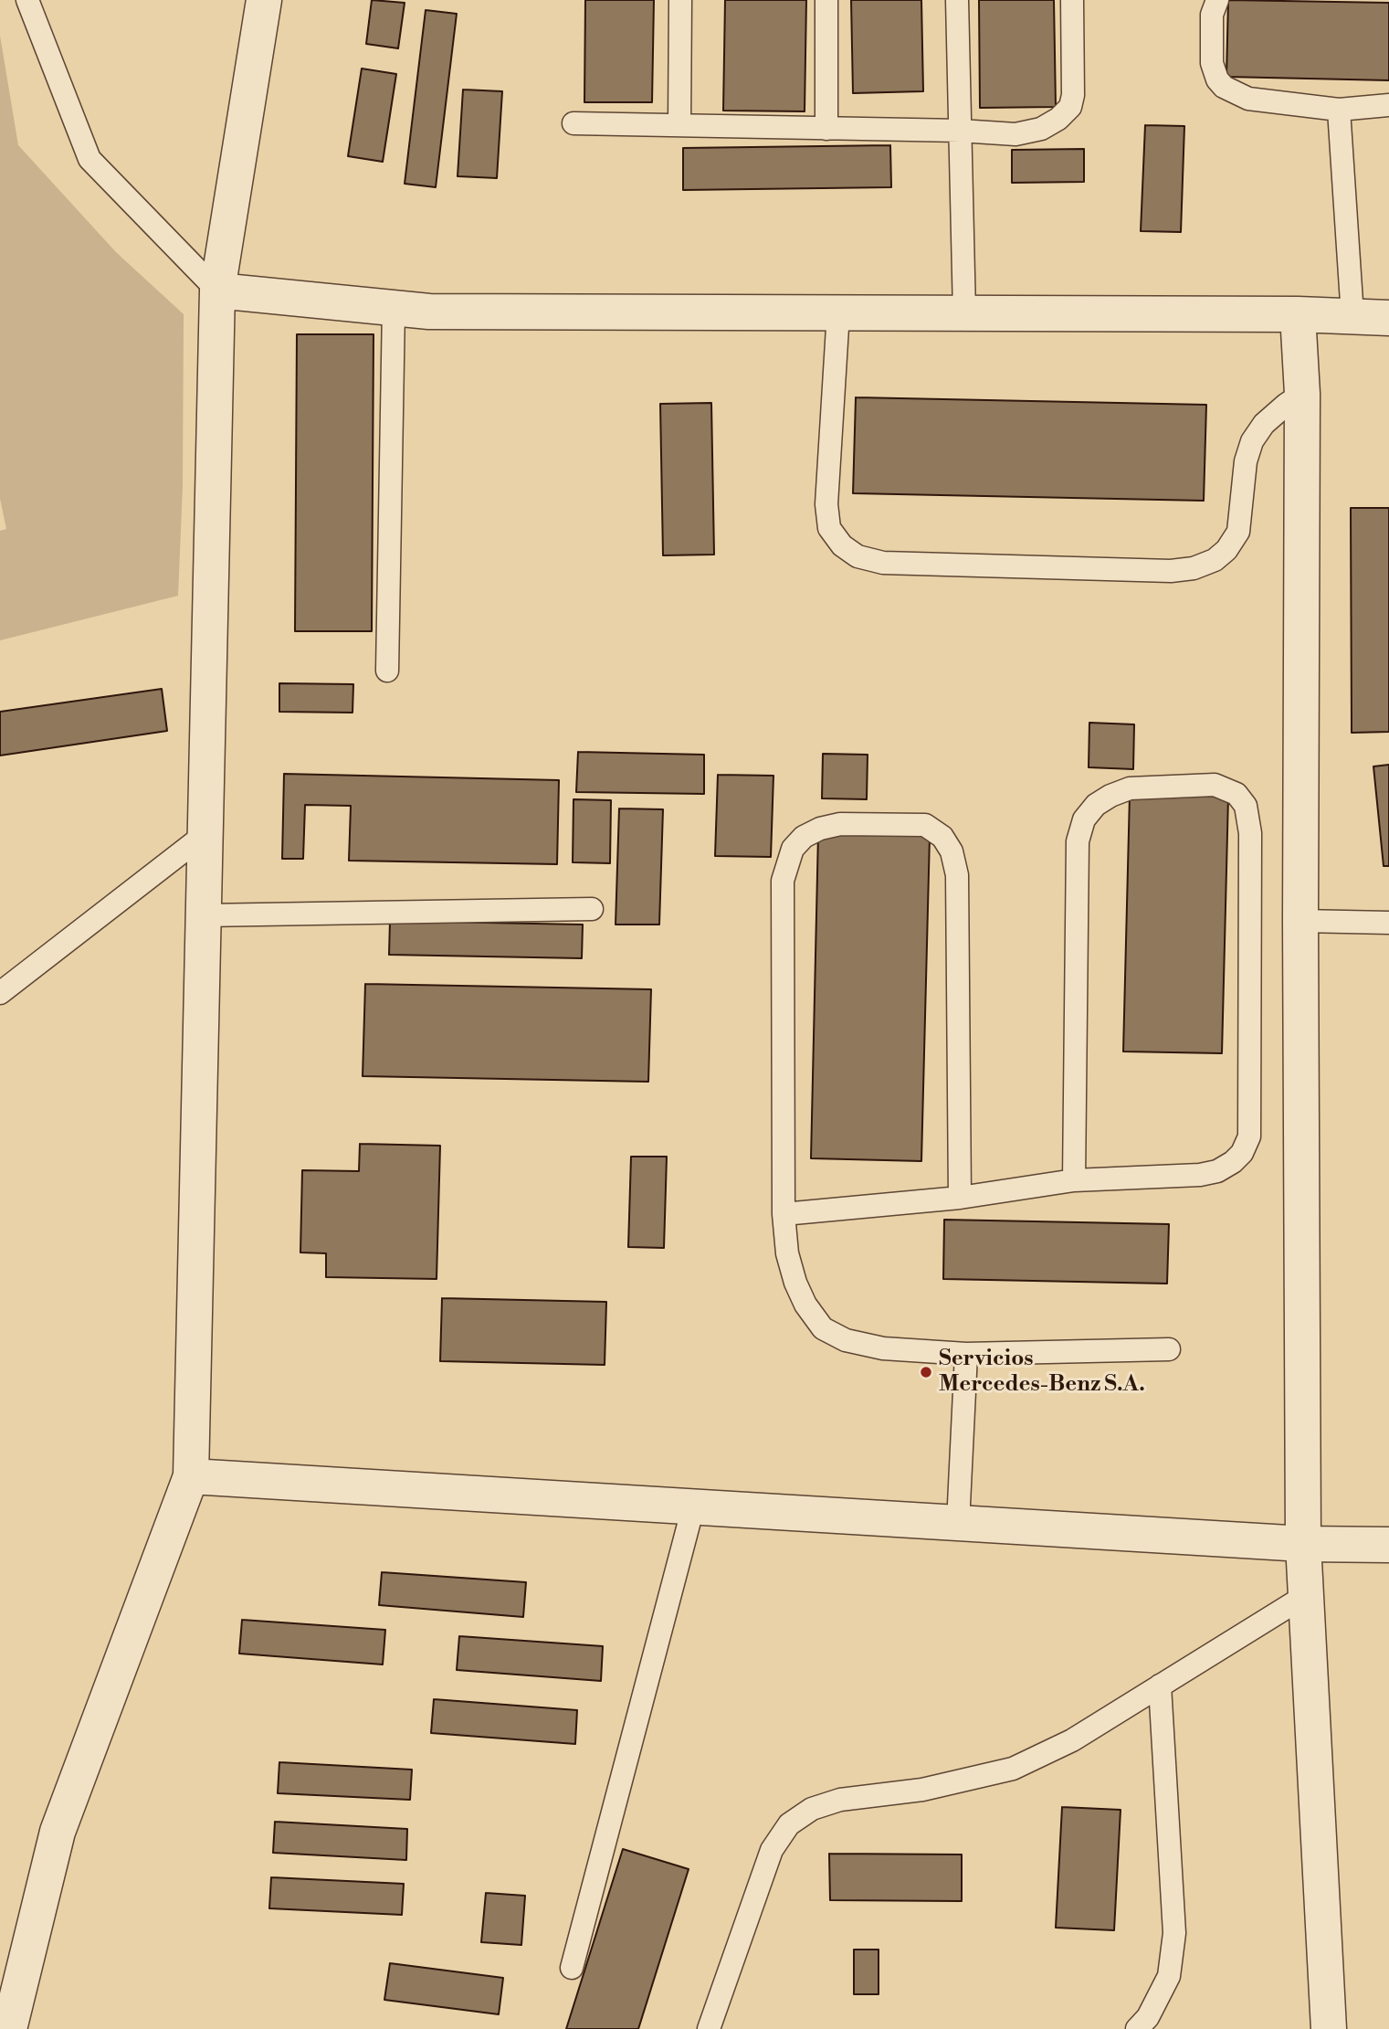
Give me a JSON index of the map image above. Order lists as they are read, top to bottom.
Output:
{
  "places": ["Servicios Mercedes-Benz S.A."]
}
